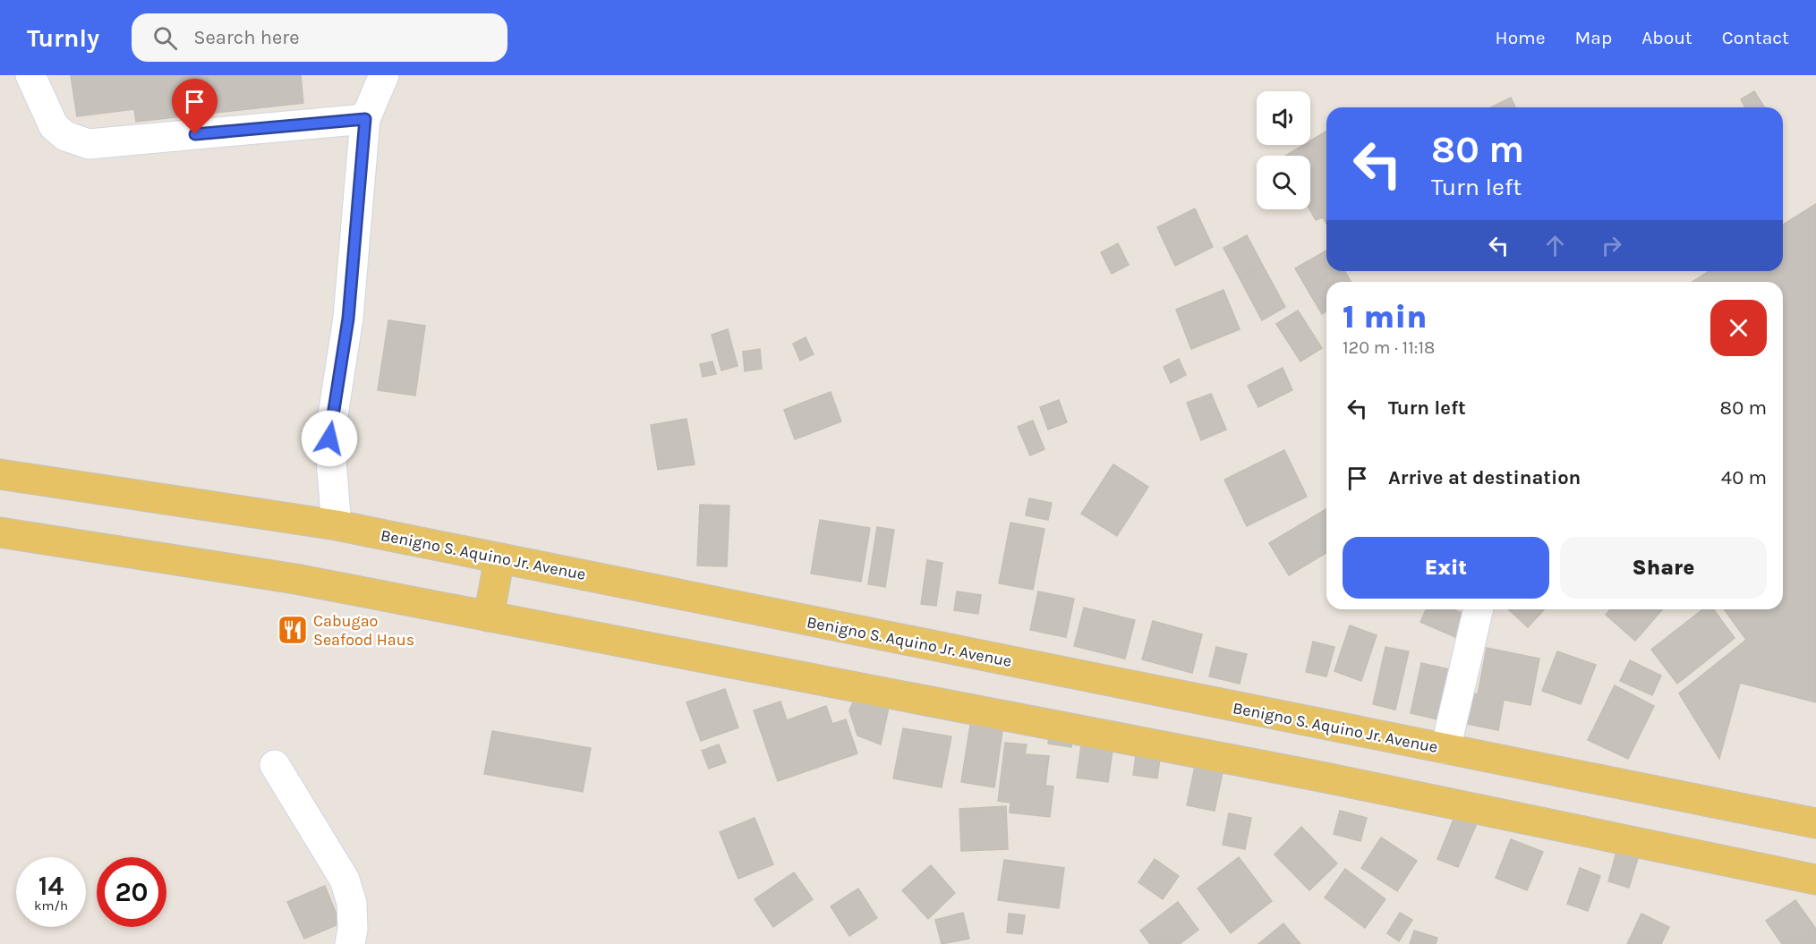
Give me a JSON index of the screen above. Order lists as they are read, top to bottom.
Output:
{
  "streets": {
    "main road": ["Benigno S. Aquino Jr. Avenue"]
  },
  "places": {
    "restaurant": ["Cabugao Seafood Haus"]
  },
  "page": {
    "header": "Turnly",
    "search": "Search here",
    "nav": [
      "Home",
      "Map",
      "About",
      "Contact"
    ],
    "turn": ["80 m", "Turn left"],
    "heading": ["1 min", "120 m · 11:18"],
    "list": [
      {
        "name": "Turn left",
        "value": "80 m"
      },
      {
        "name": "Arrive at destination",
        "value": "40 m"
      }
    ],
    "buttons": ["Exit", "Share"],
    "speed": "14 km/h",
    "limit": "20"
  }
}
